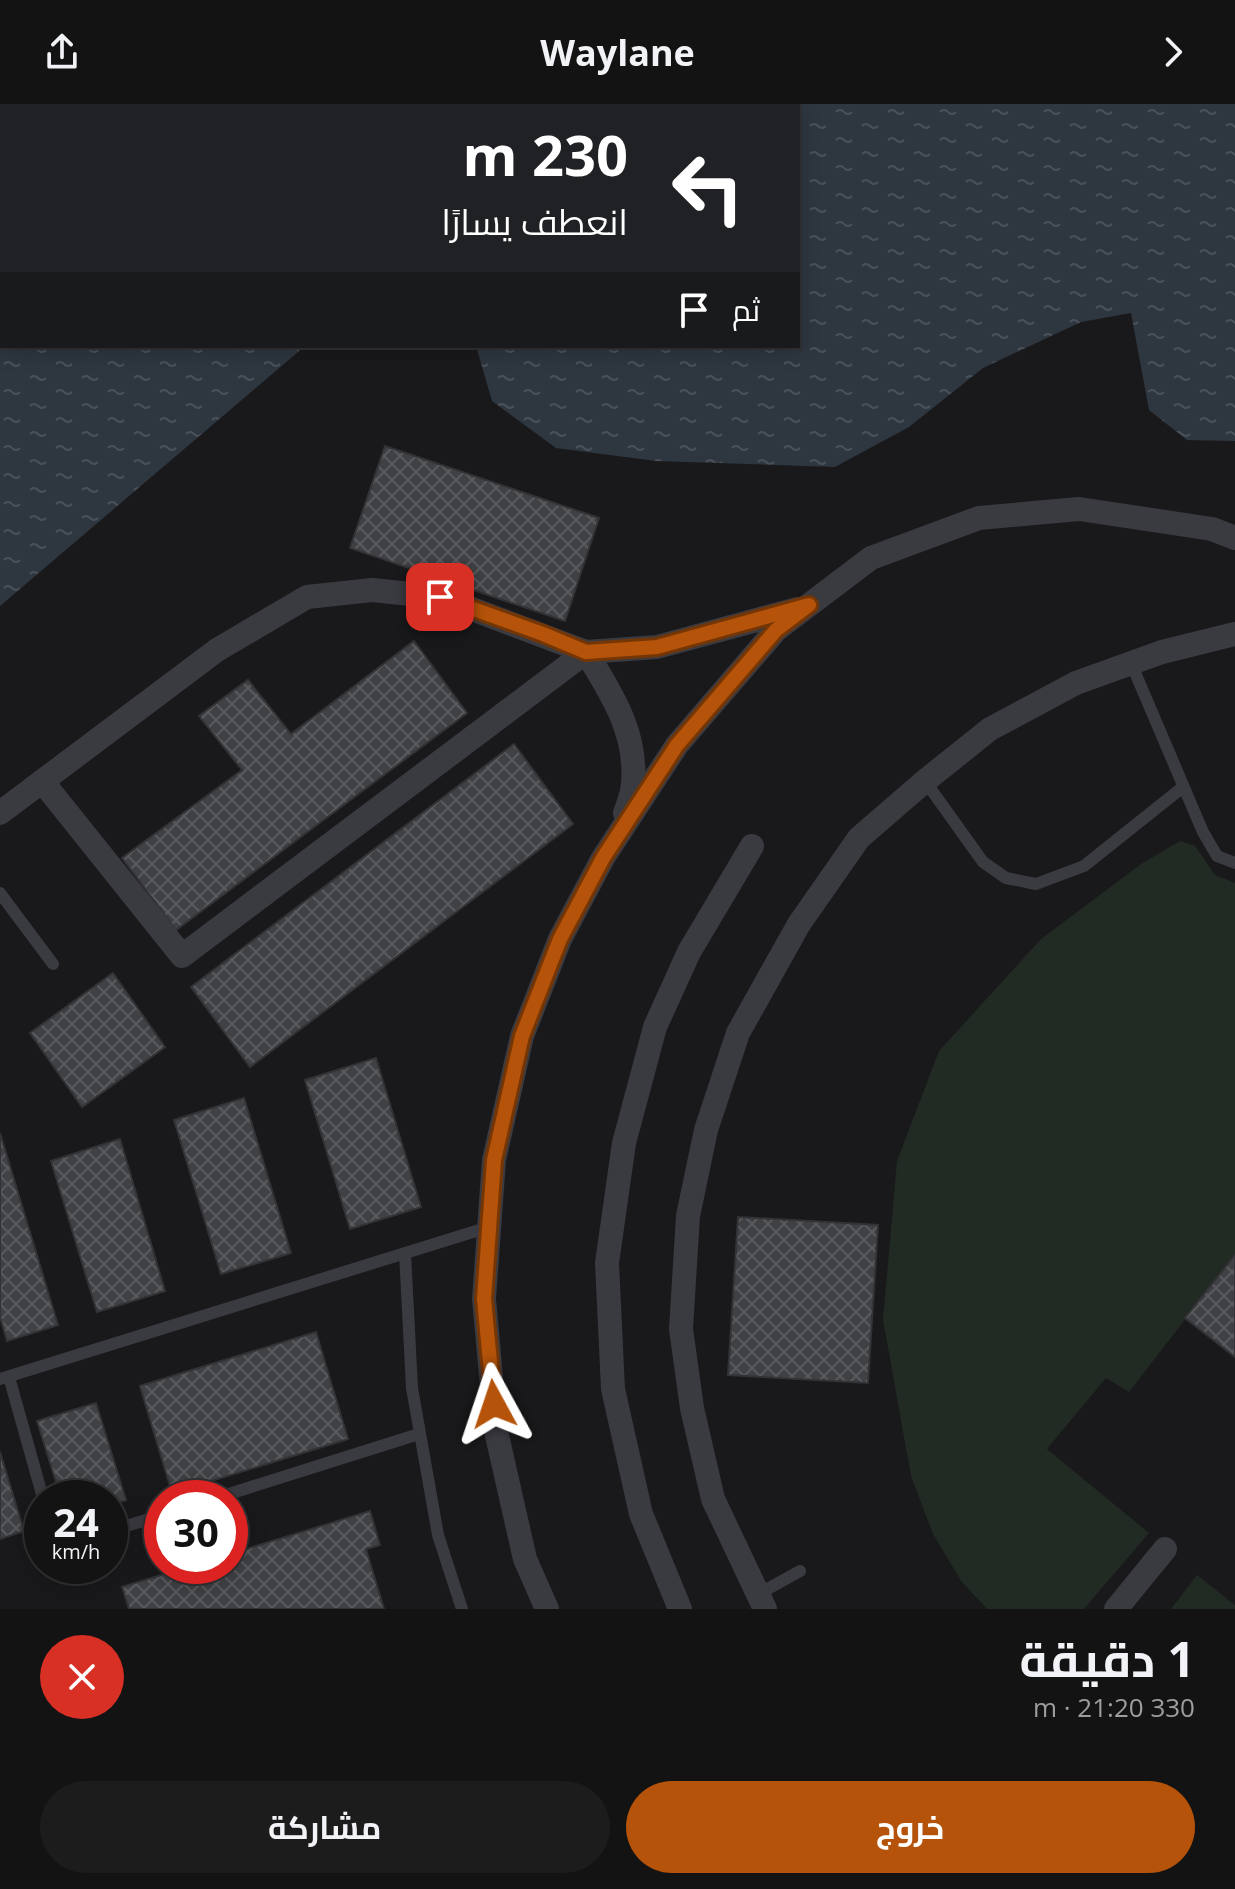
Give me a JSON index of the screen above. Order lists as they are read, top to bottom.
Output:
{
  "page": {
    "header": "Waylane",
    "turn": ["230 m", "انعطف يسارًا"],
    "then": "ثم",
    "speed": "24 km/h",
    "limit": "30",
    "heading": ["1 دقيقة", "330 m · 21:20"],
    "buttons": ["خروج", "مشاركة"]
  }
}
